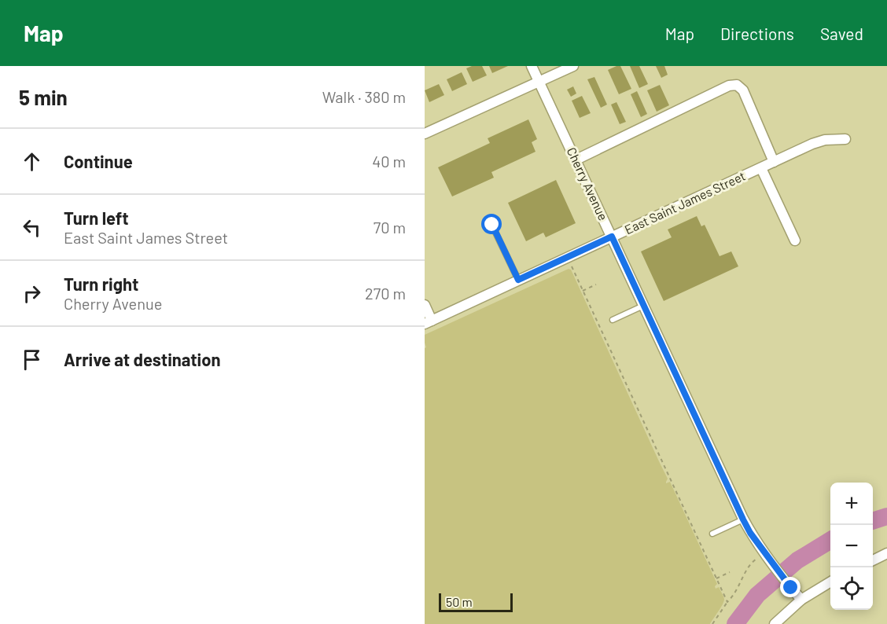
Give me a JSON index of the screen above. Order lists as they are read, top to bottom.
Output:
{
  "streets": {
    "street": ["Cherry Avenue", "East Saint James Street"]
  },
  "crossings": [
    ["Cherry Avenue", "East Saint James Street"]
  ],
  "scale_bar": "50 m",
  "page": {
    "header": "Map",
    "nav": ["Map", "Directions", "Saved"],
    "heading": ["5 min", "Walk · 380 m"],
    "list": [
      ["Continue", "40 m"],
      ["Turn left", "East Saint James Street", "70 m"],
      ["Turn right", "Cherry Avenue", "270 m"],
      "Arrive at destination"
    ],
    "map_buttons": ["+", "−"],
    "scale": "50 m"
  }
}
